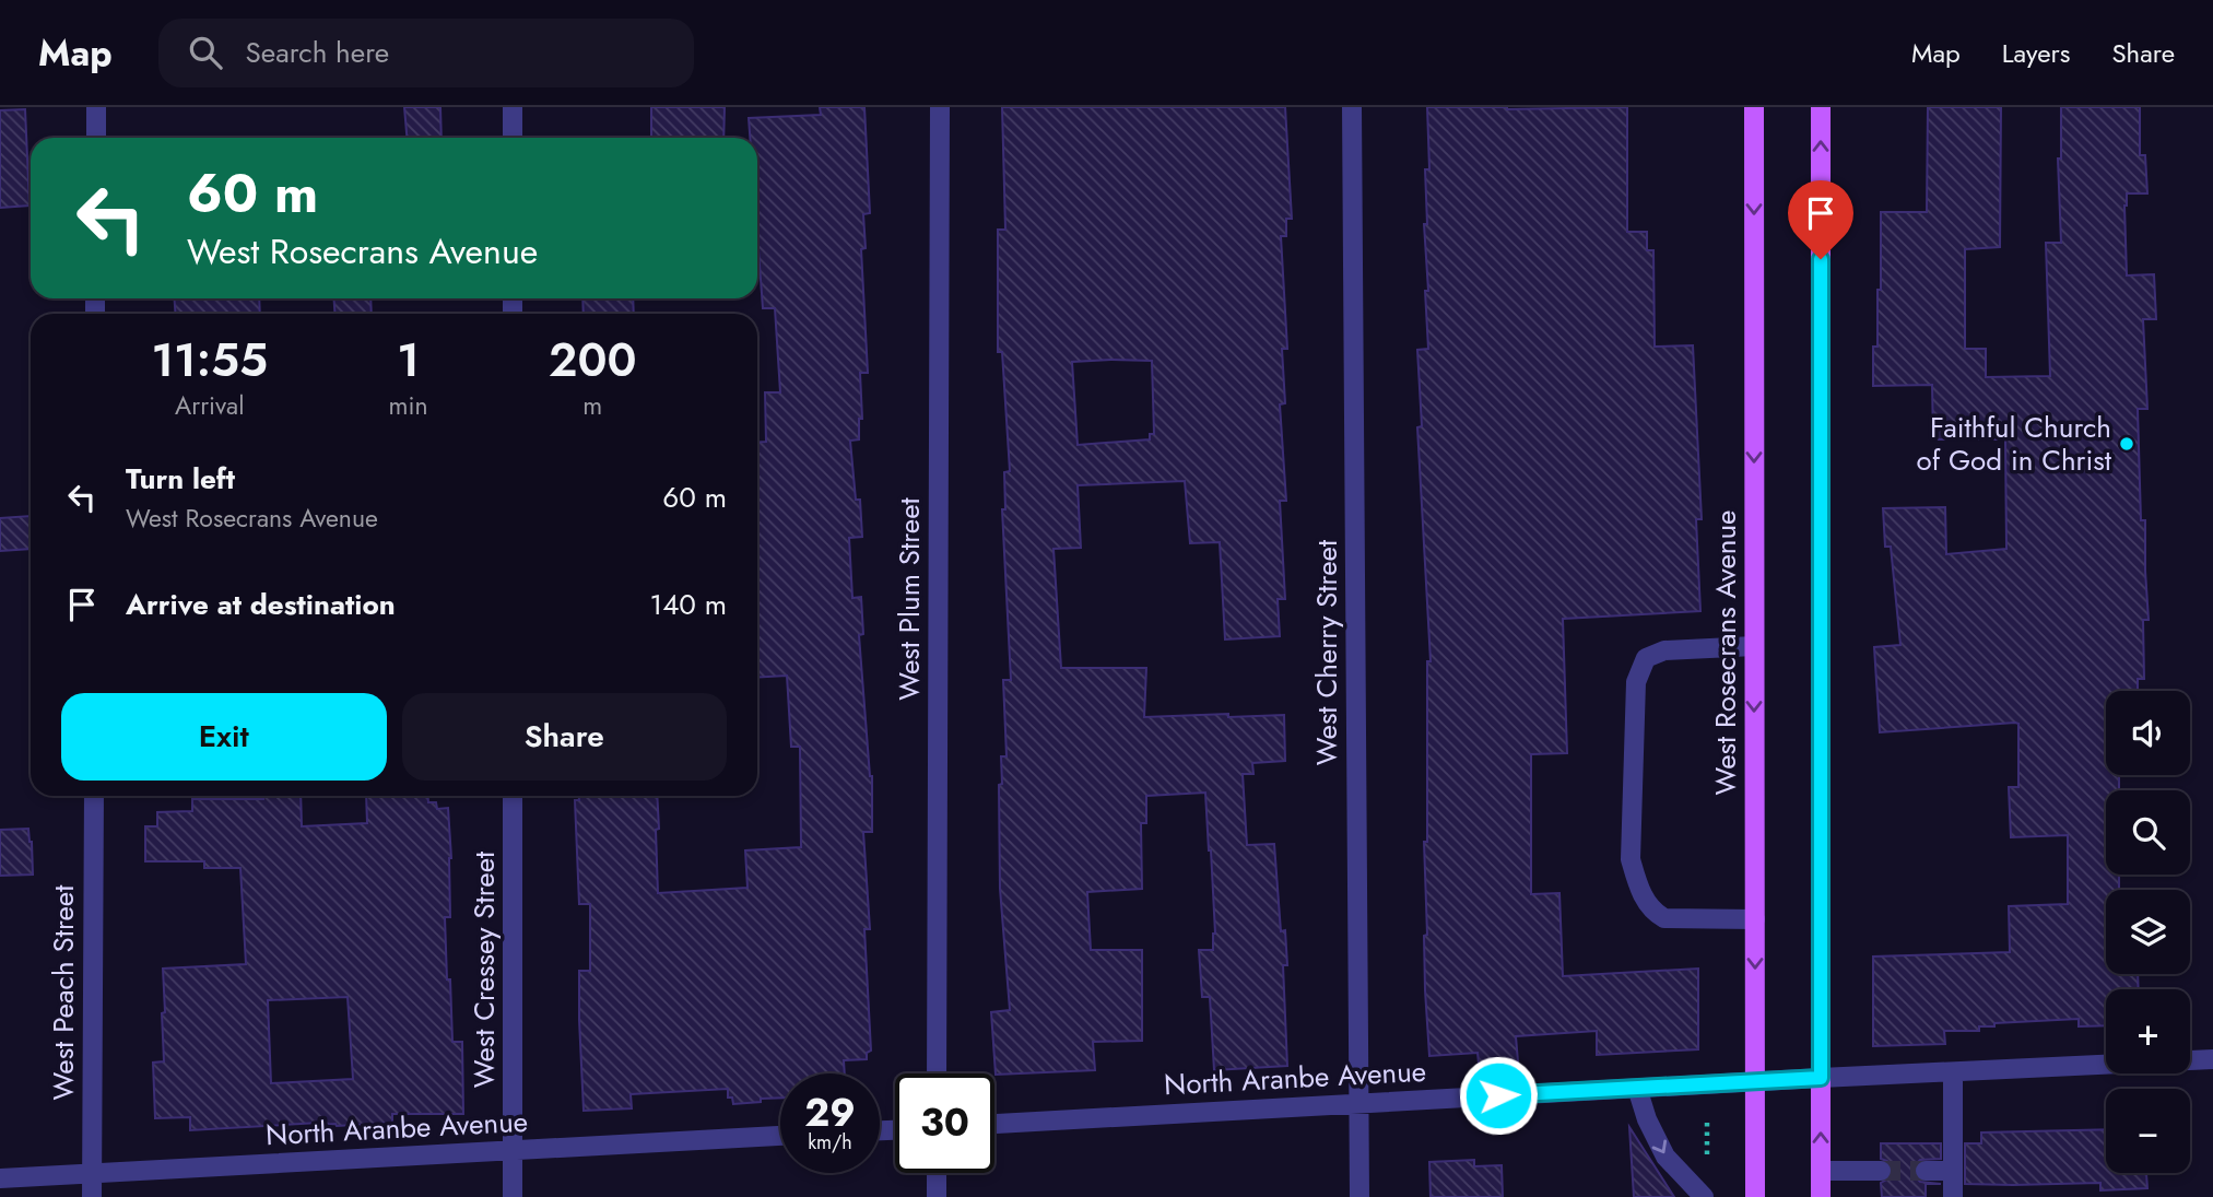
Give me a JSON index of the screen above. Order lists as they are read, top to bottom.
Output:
{
  "streets": {
    "main road": ["West Rosecrans Avenue"],
    "street": [
      "West Plum Street",
      "West Cherry Street",
      "West Cressey Street",
      "West Peach Street",
      "North Aranbe Avenue"
    ]
  },
  "crossings": [
    ["West Cherry Street", "North Aranbe Avenue"],
    ["West Rosecrans Avenue", "North Aranbe Avenue"],
    ["West Cressey Street", "North Aranbe Avenue"],
    ["West Peach Street", "North Aranbe Avenue"]
  ],
  "places": ["Faithful Church of God in Christ"],
  "page": {
    "header": "Map",
    "search": "Search here",
    "nav": ["Map", "Layers", "Share"],
    "turn": ["60 m", "West Rosecrans Avenue"],
    "eta": [
      "11:55",
      "Arrival",
      "1",
      "min",
      "200",
      "m"
    ],
    "list": [
      {
        "name": "Turn left",
        "note": "West Rosecrans Avenue",
        "value": "60 m"
      },
      {
        "name": "Arrive at destination",
        "value": "140 m"
      }
    ],
    "buttons": ["Exit", "Share"],
    "map_buttons": ["+", "−"],
    "speed": "29 km/h",
    "limit": "30"
  }
}
